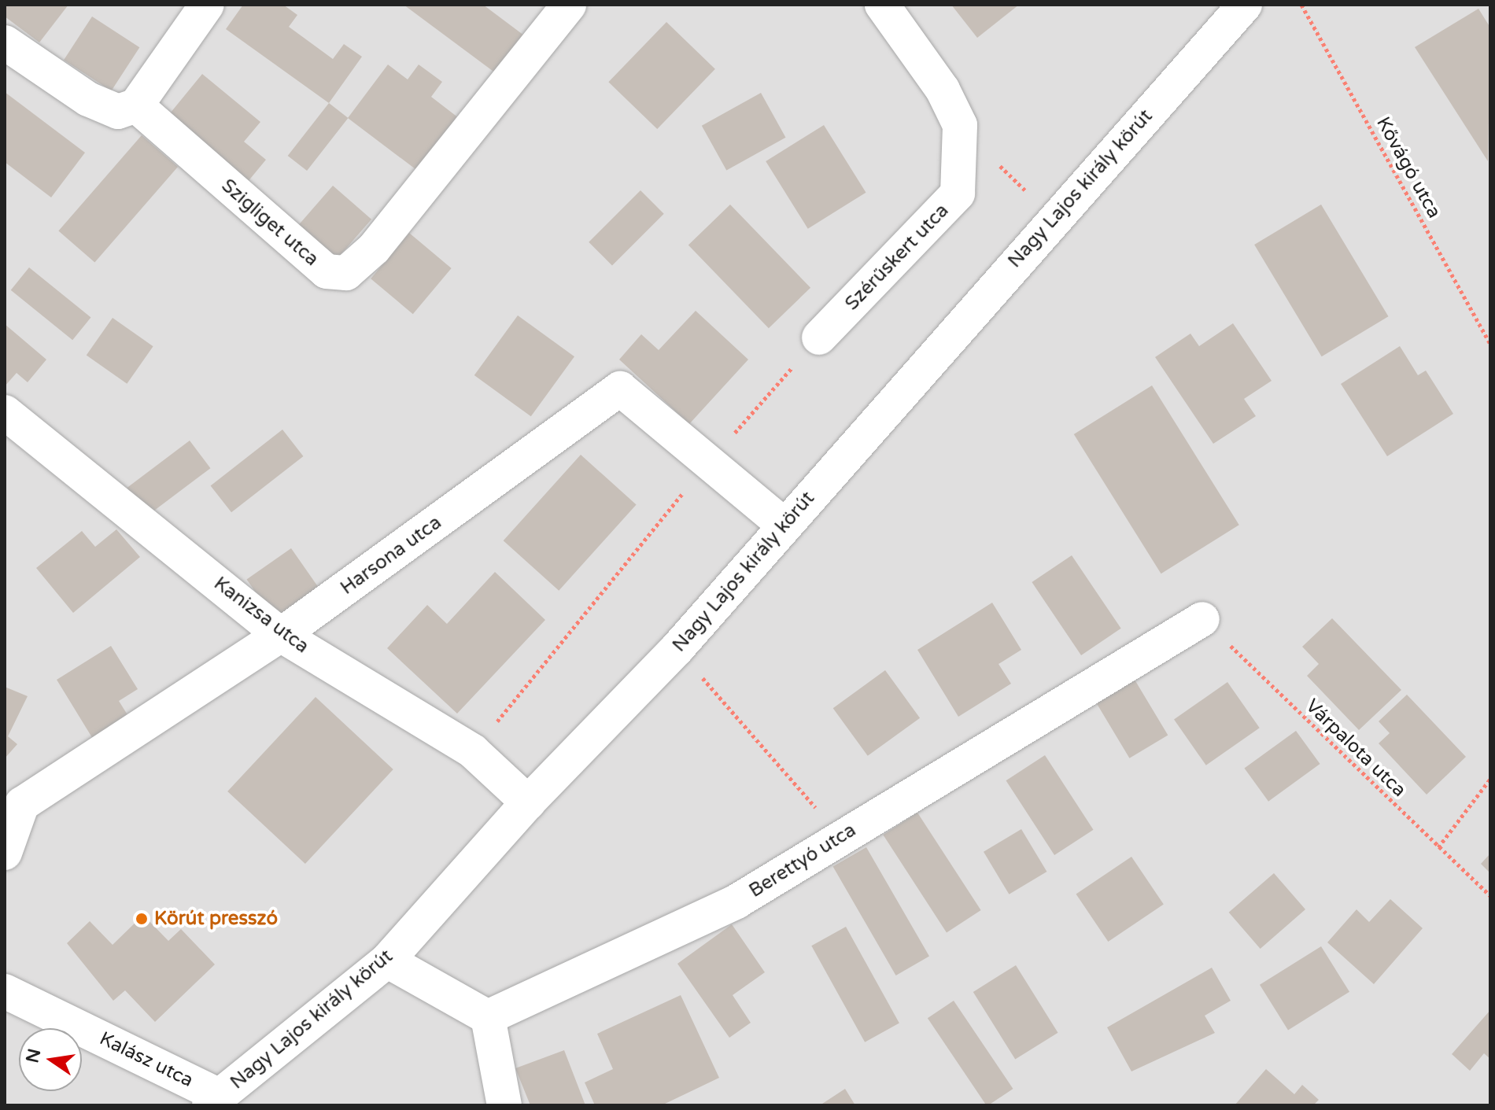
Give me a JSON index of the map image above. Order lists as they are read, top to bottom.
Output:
{
  "streets": {
    "street": [
      "Nagy Lajos király körút",
      "Szigliget utca",
      "Szérűskert utca",
      "Harsona utca",
      "Kanizsa utca",
      "Berettyó utca",
      "Kalász utca"
    ],
    "path": ["Kővágó utca", "Várpalota utca"]
  },
  "crossings": [
    ["Nagy Lajos király körút", "Harsona utca"],
    ["Nagy Lajos király körút", "Kanizsa utca"],
    ["Nagy Lajos király körút", "Kalász utca"],
    ["Harsona utca", "Kanizsa utca"],
    ["Várpalota utca", "Berettyó utca"]
  ],
  "places": ["Körút presszó"],
  "north": "left"
}
